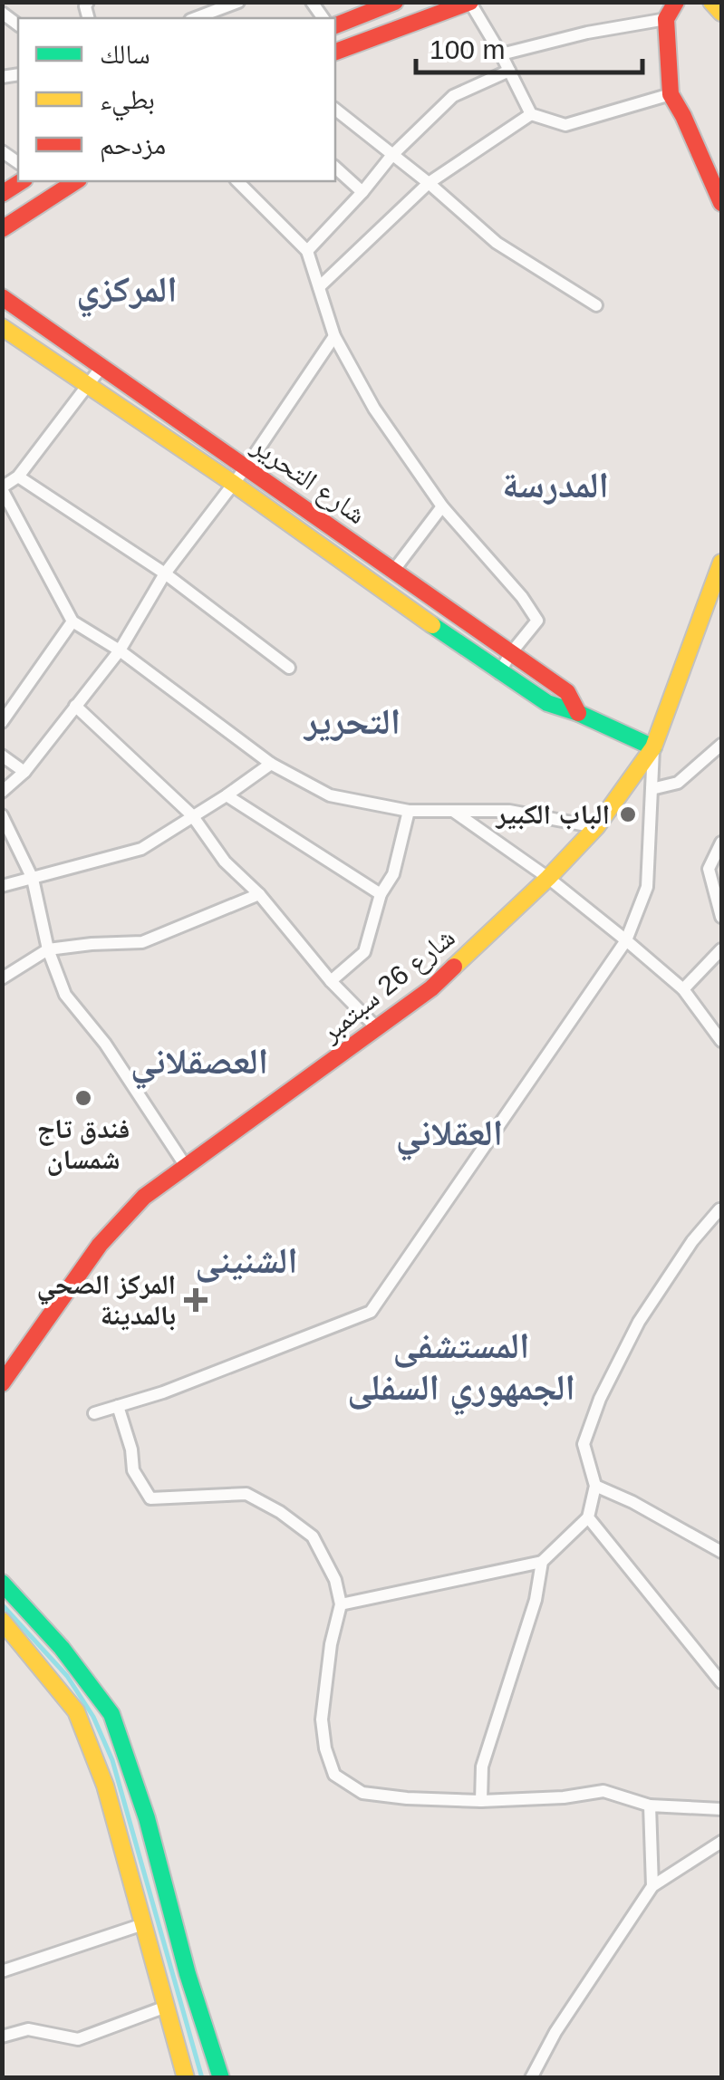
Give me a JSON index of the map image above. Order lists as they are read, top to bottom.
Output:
{
  "streets": {
    "main road": ["شارع التحرير", "شارع 26 سبتمبر"]
  },
  "crossings": [
    ["شارع التحرير", "شارع 26 سبتمبر"]
  ],
  "districts": [
    "المركزي",
    "المدرسة",
    "التحرير",
    "العصقلاني",
    "العقلاني",
    "الشنينى",
    "المستشفى الجمهوري السفلى"
  ],
  "places": {
    "other": ["الباب الكبير", "فندق تاج شمسان"],
    "health": ["المركز الصحي بالمدينة"]
  },
  "legend": ["سالك", "بطيء", "مزدحم"],
  "scale_bar": "100 m"
}
